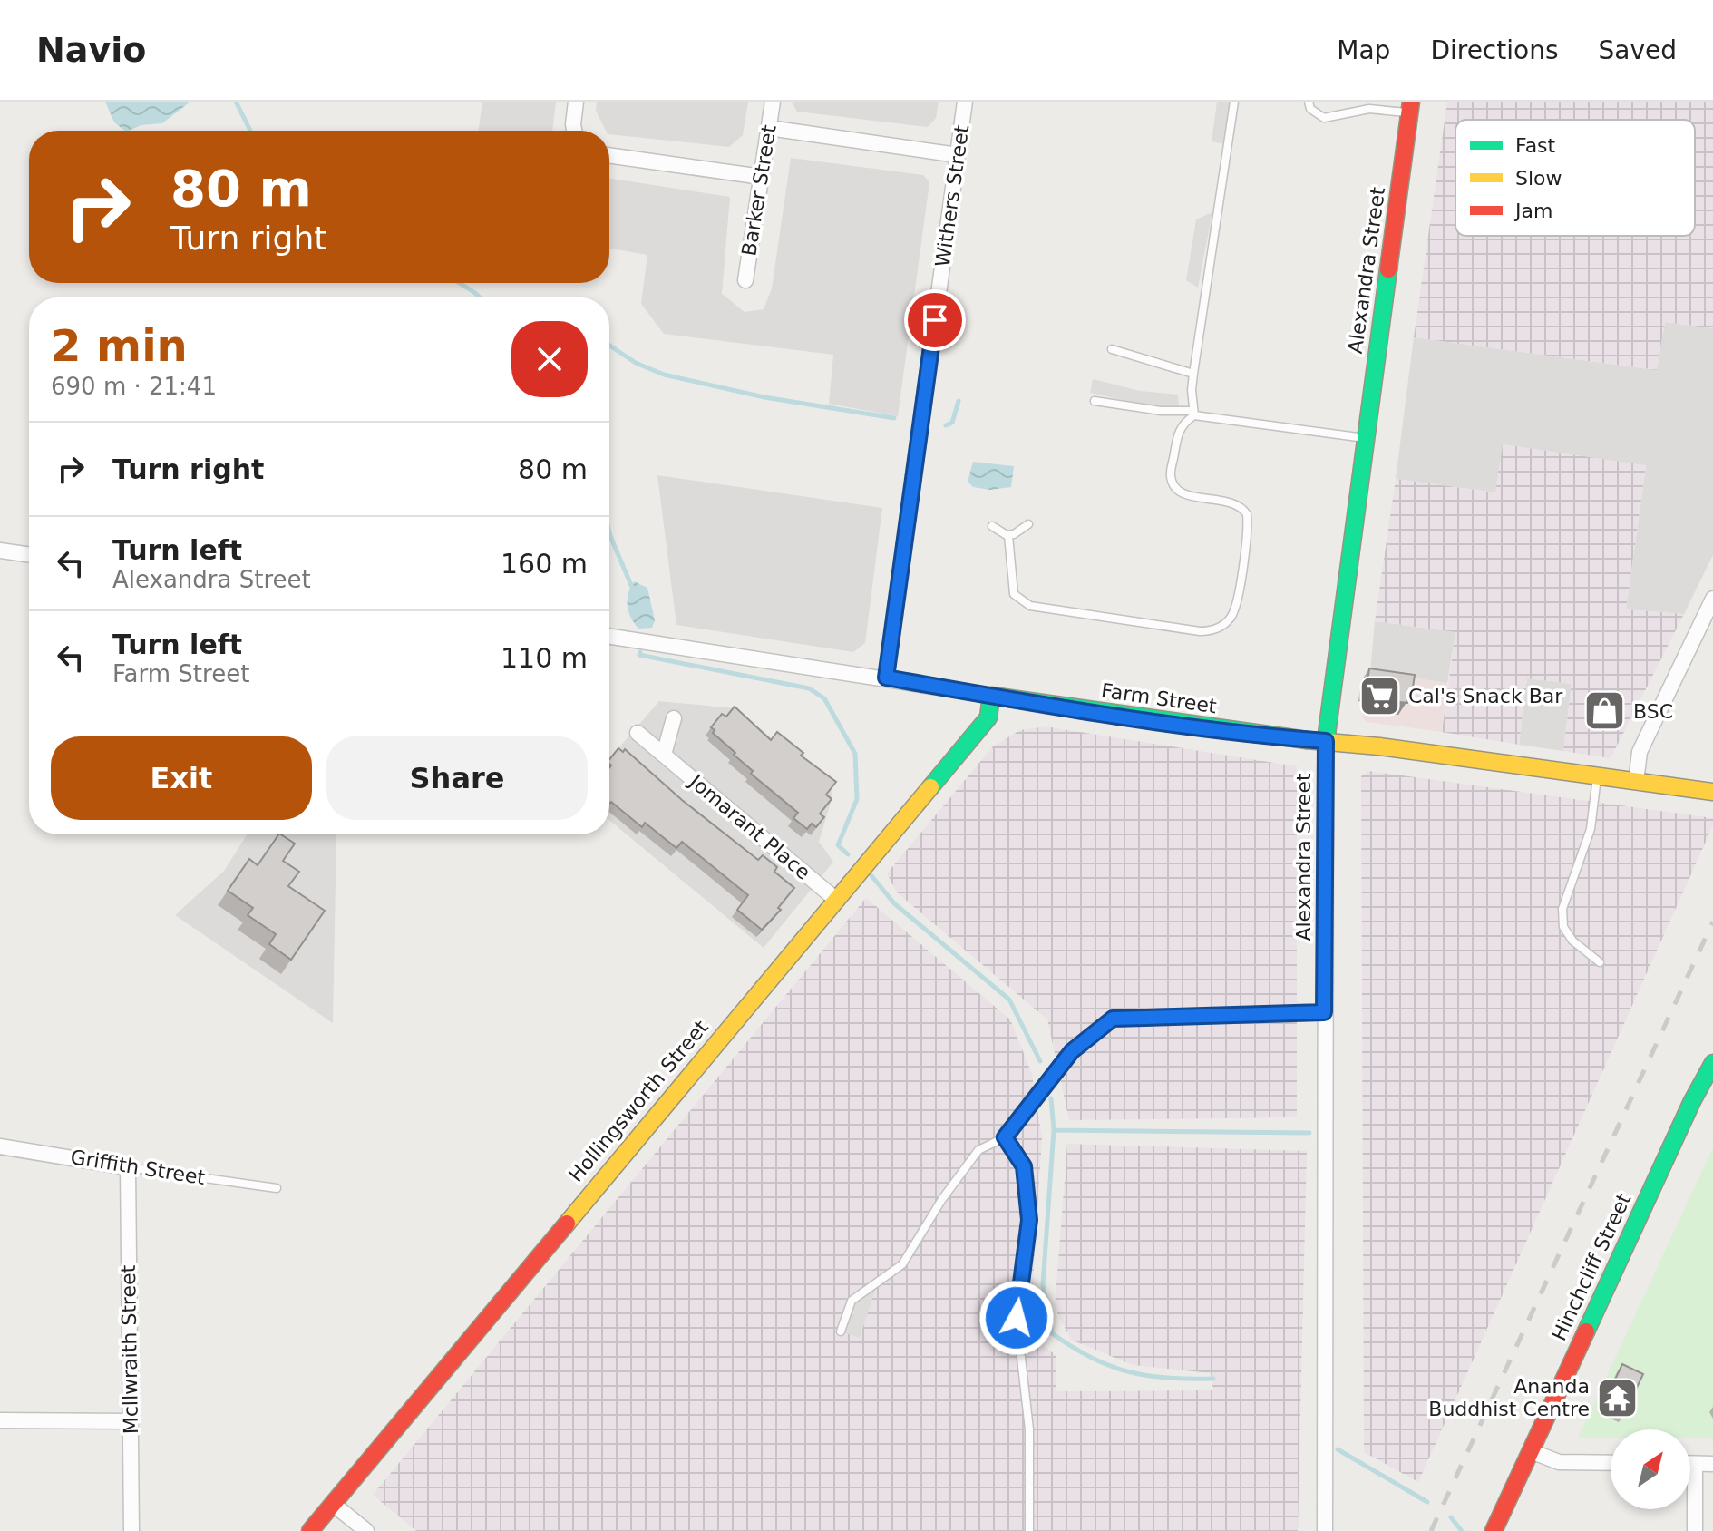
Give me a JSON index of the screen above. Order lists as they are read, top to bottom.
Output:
{
  "streets": {
    "street": [
      "Barker Street",
      "Withers Street",
      "Alexandra Street",
      "Farm Street",
      "Jomarant Place",
      "Hollingsworth Street",
      "Griffith Street",
      "Hinchcliff Street",
      "Mcllwraith Street"
    ]
  },
  "crossings": [
    ["Withers Street", "Farm Street"],
    ["Alexandra Street", "Farm Street"],
    ["Farm Street", "Hollingsworth Street"],
    ["Jomarant Place", "Hollingsworth Street"],
    ["Griffith Street", "Mcllwraith Street"]
  ],
  "places": {
    "supermarket": ["Cal's Snack Bar"],
    "shop": ["BSC"],
    "temple": ["Ananda Buddhist Centre"]
  },
  "legend": ["Fast", "Slow", "Jam"],
  "north": "top right",
  "page": {
    "header": "Navio",
    "nav": ["Map", "Directions", "Saved"],
    "turn": ["80 m", "Turn right"],
    "heading": ["2 min", "690 m · 21:41"],
    "list": [
      {
        "name": "Turn right",
        "value": "80 m"
      },
      {
        "name": "Turn left",
        "note": "Alexandra Street",
        "value": "160 m"
      },
      {
        "name": "Turn left",
        "note": "Farm Street",
        "value": "110 m"
      }
    ],
    "buttons": ["Exit", "Share"]
  }
}
